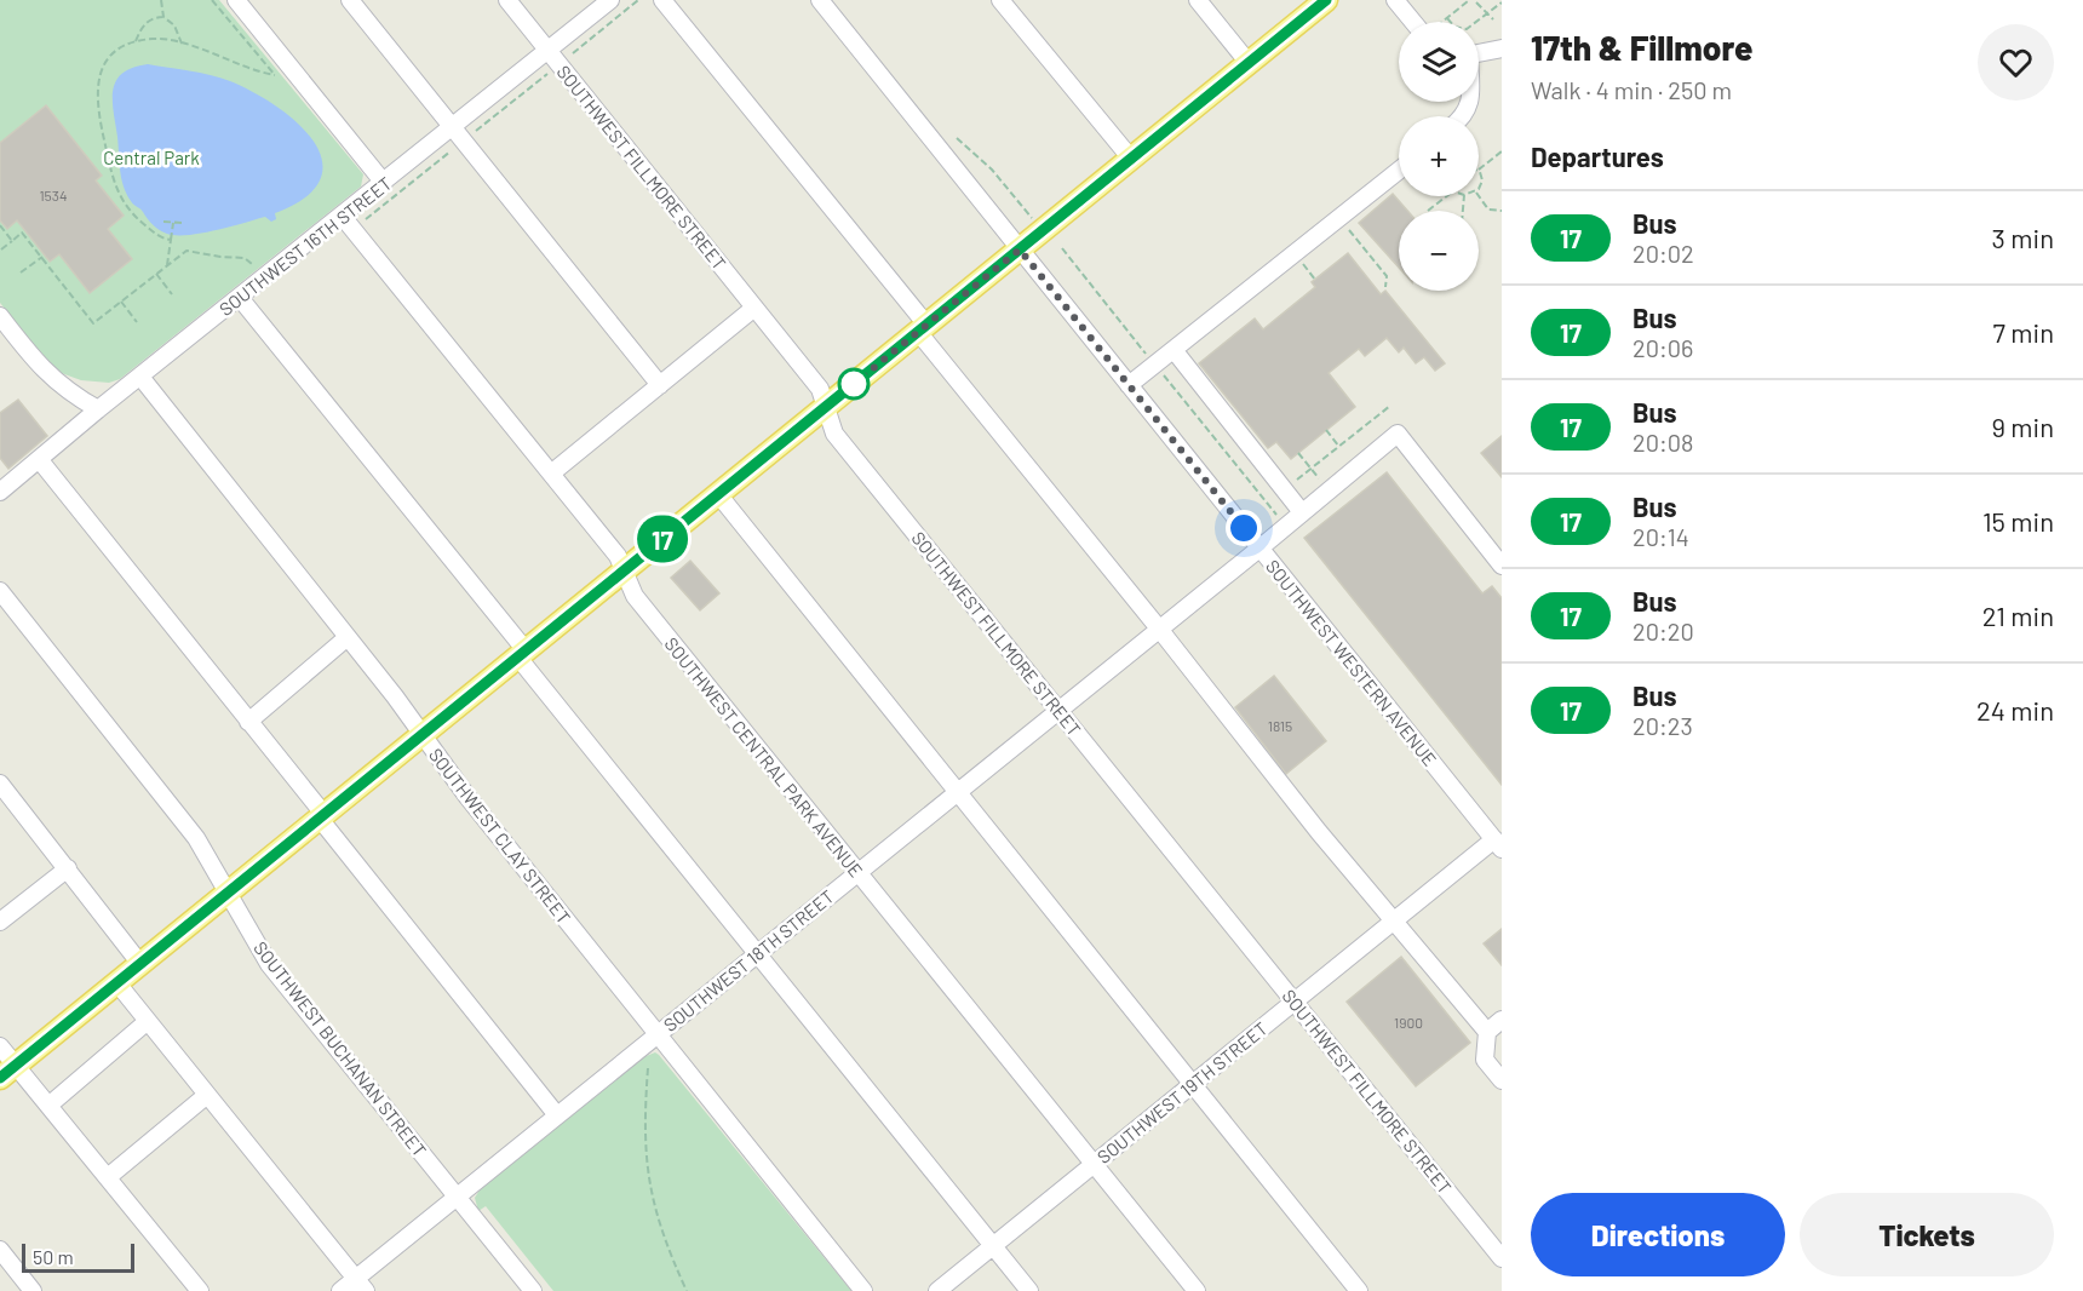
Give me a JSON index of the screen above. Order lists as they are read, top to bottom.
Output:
{
  "streets": {
    "street": [
      "SOUTHWEST FILLMORE STREET",
      "SOUTHWEST 16TH STREET",
      "SOUTHWEST WESTERN AVENUE",
      "SOUTHWEST CENTRAL PARK AVENUE",
      "SOUTHWEST CLAY STREET",
      "SOUTHWEST 18TH STREET",
      "SOUTHWEST BUCHANAN STREET",
      "SOUTHWEST 19TH STREET"
    ]
  },
  "crossings": [
    ["SOUTHWEST FILLMORE STREET", "SOUTHWEST 16TH STREET"],
    ["SOUTHWEST FILLMORE STREET", "SOUTHWEST 18TH STREET"],
    ["SOUTHWEST FILLMORE STREET", "SOUTHWEST 19TH STREET"],
    ["SOUTHWEST 16TH STREET", "SOUTHWEST CENTRAL PARK AVENUE"],
    ["SOUTHWEST 16TH STREET", "SOUTHWEST CLAY STREET"],
    ["SOUTHWEST WESTERN AVENUE", "SOUTHWEST 18TH STREET"],
    ["SOUTHWEST WESTERN AVENUE", "SOUTHWEST 19TH STREET"],
    ["SOUTHWEST CENTRAL PARK AVENUE", "SOUTHWEST 18TH STREET"],
    ["SOUTHWEST CENTRAL PARK AVENUE", "SOUTHWEST 19TH STREET"],
    ["SOUTHWEST CLAY STREET", "SOUTHWEST 18TH STREET"],
    ["SOUTHWEST 18TH STREET", "SOUTHWEST BUCHANAN STREET"]
  ],
  "parks": ["Central Park"],
  "lines": ["bus line 17"],
  "house_numbers": ["1534", "1815", "1900"],
  "scale_bar": "50 m",
  "page": {
    "on_map": "17",
    "heading": [
      ["17th & Fillmore", "Walk · 4 min · 250 m"],
      "Departures"
    ],
    "map_buttons": ["+", "−"],
    "list": [
      {
        "mark": "17",
        "name": "Bus",
        "note": "20:02",
        "value": "3 min"
      },
      {
        "mark": "17",
        "name": "Bus",
        "note": "20:06",
        "value": "7 min"
      },
      {
        "mark": "17",
        "name": "Bus",
        "note": "20:08",
        "value": "9 min"
      },
      {
        "mark": "17",
        "name": "Bus",
        "note": "20:14",
        "value": "15 min"
      },
      {
        "mark": "17",
        "name": "Bus",
        "note": "20:20",
        "value": "21 min"
      },
      {
        "mark": "17",
        "name": "Bus",
        "note": "20:23",
        "value": "24 min"
      }
    ],
    "buttons": ["Directions", "Tickets"],
    "scale": "50 m"
  }
}
